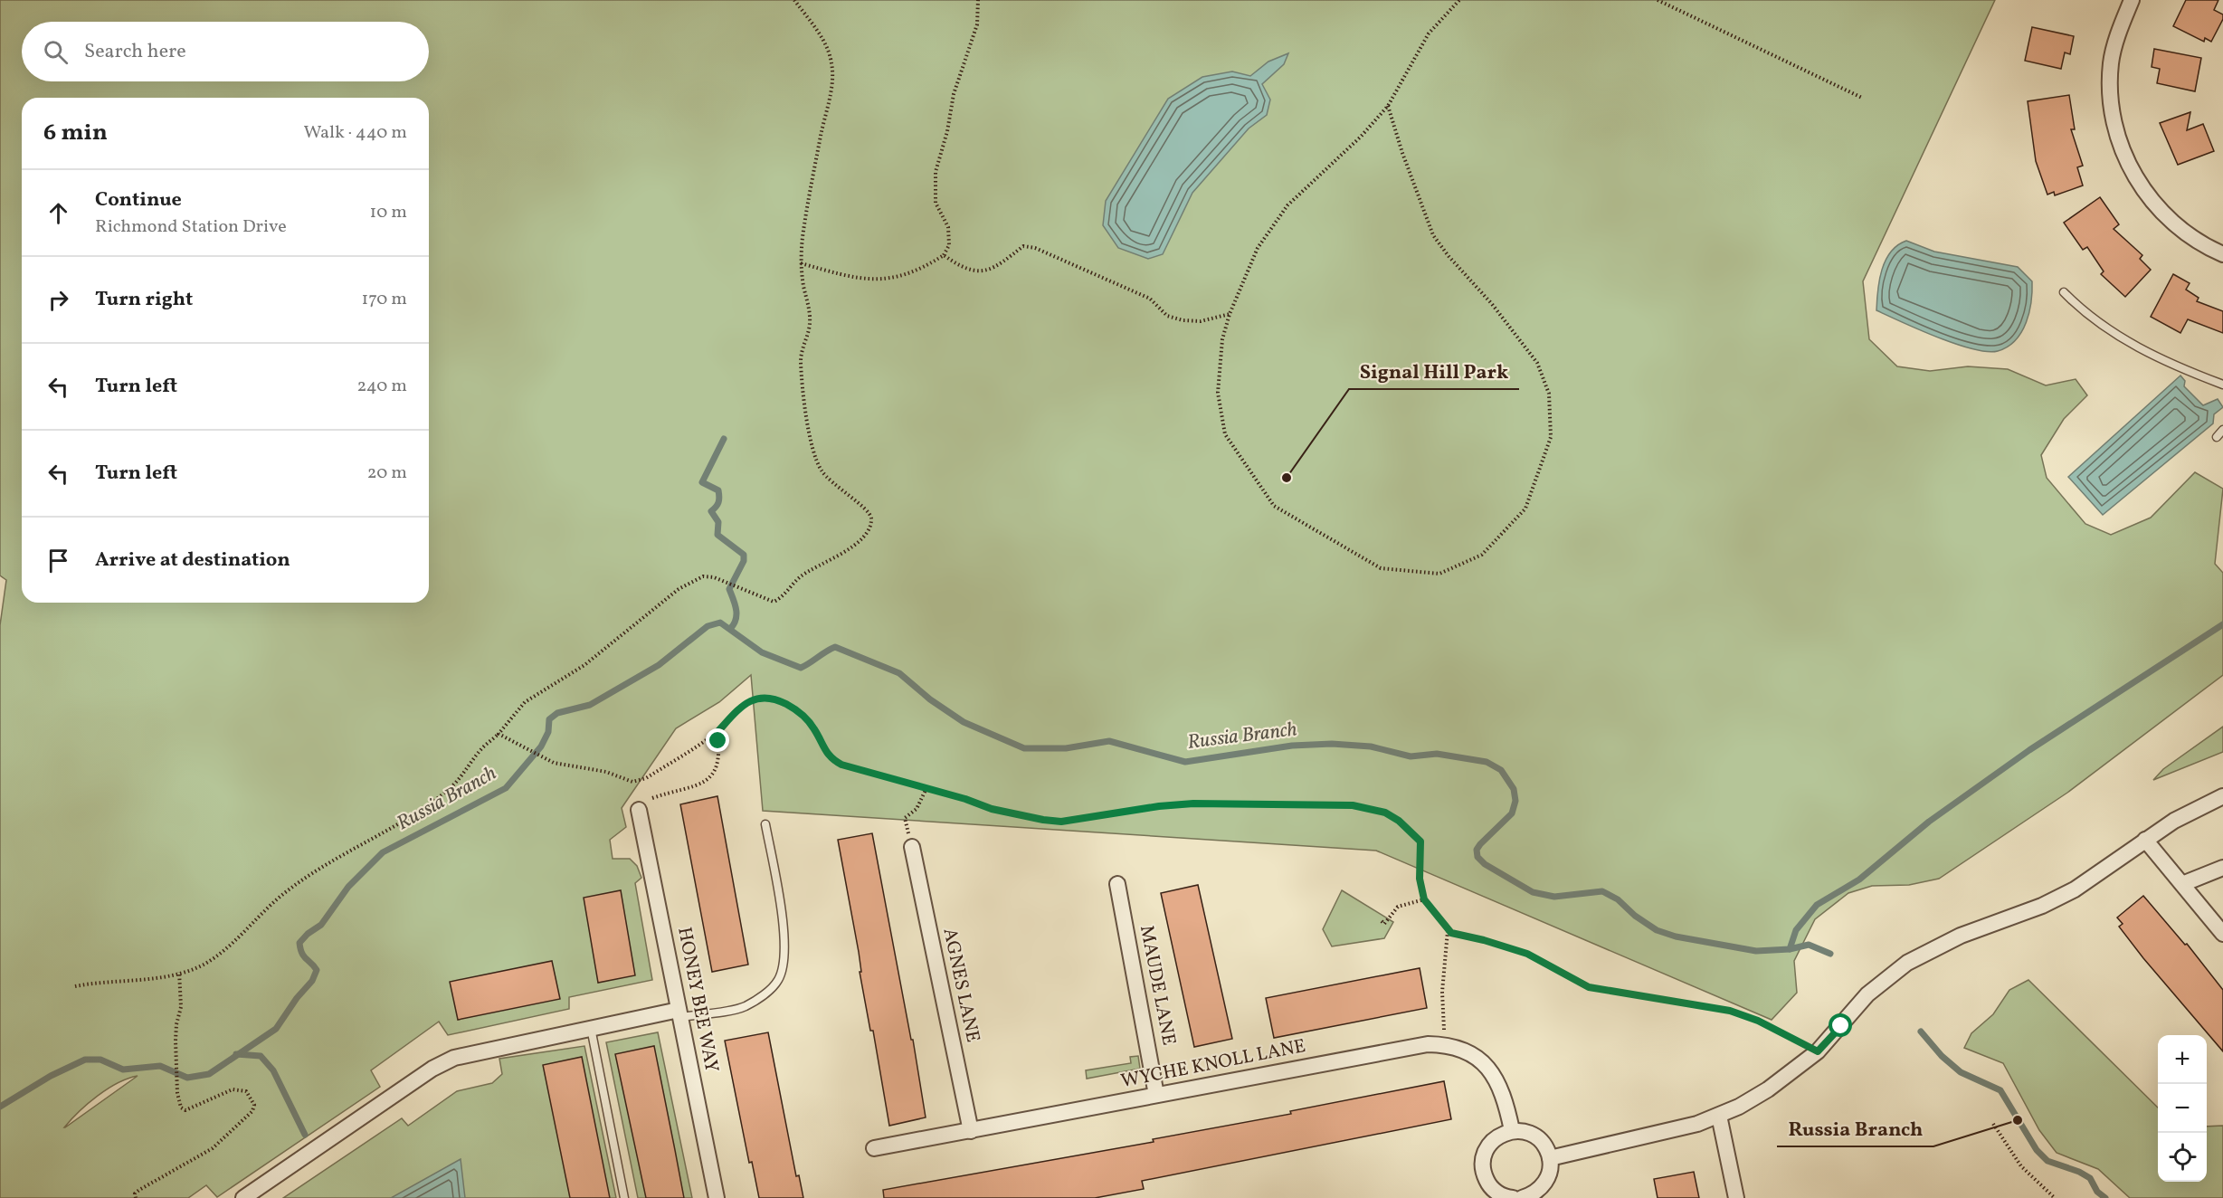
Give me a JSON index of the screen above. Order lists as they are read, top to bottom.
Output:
{
  "streets": {
    "street": [
      "AGNES LANE",
      "MAUDE LANE",
      "HONEY BEE WAY",
      "WYCHE KNOLL LANE"
    ]
  },
  "crossings": [
    ["AGNES LANE", "WYCHE KNOLL LANE"],
    ["MAUDE LANE", "WYCHE KNOLL LANE"]
  ],
  "water": ["Russia Branch"],
  "places": ["Signal Hill Park", "Russia Branch"],
  "page": {
    "search": "Search here",
    "heading": ["6 min", "Walk · 440 m"],
    "list": [
      ["Continue", "Richmond Station Drive", "10 m"],
      ["Turn right", "170 m"],
      ["Turn left", "240 m"],
      ["Turn left", "20 m"],
      "Arrive at destination"
    ],
    "map_buttons": ["+", "−"]
  }
}
